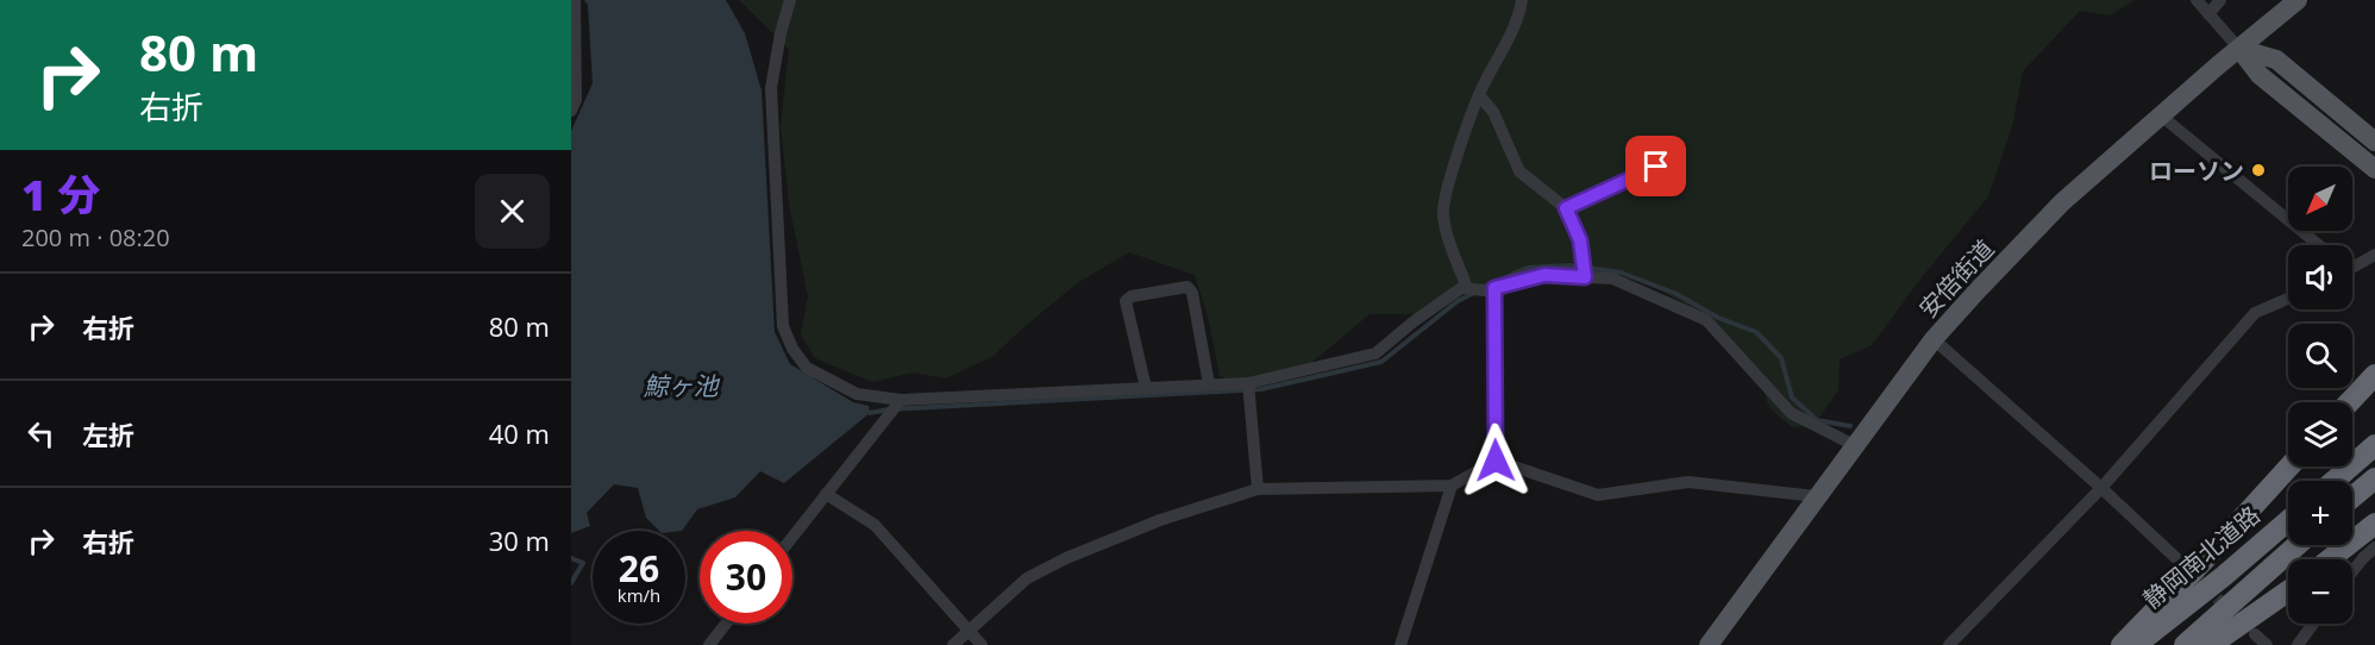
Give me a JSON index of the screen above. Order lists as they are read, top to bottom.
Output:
{
  "streets": {
    "highway": ["静岡南北道路"],
    "main road": ["安倍街道"]
  },
  "water": ["鯨ヶ池"],
  "places": ["ローソン"],
  "north": "bottom left",
  "page": {
    "turn": ["80 m", "右折"],
    "heading": ["1 分", "200 m · 08:20"],
    "map_buttons": ["+", "−"],
    "list": [
      {
        "name": "右折",
        "value": "80 m"
      },
      {
        "name": "左折",
        "value": "40 m"
      },
      {
        "name": "右折",
        "value": "30 m"
      }
    ],
    "speed": "26 km/h",
    "limit": "30"
  }
}
